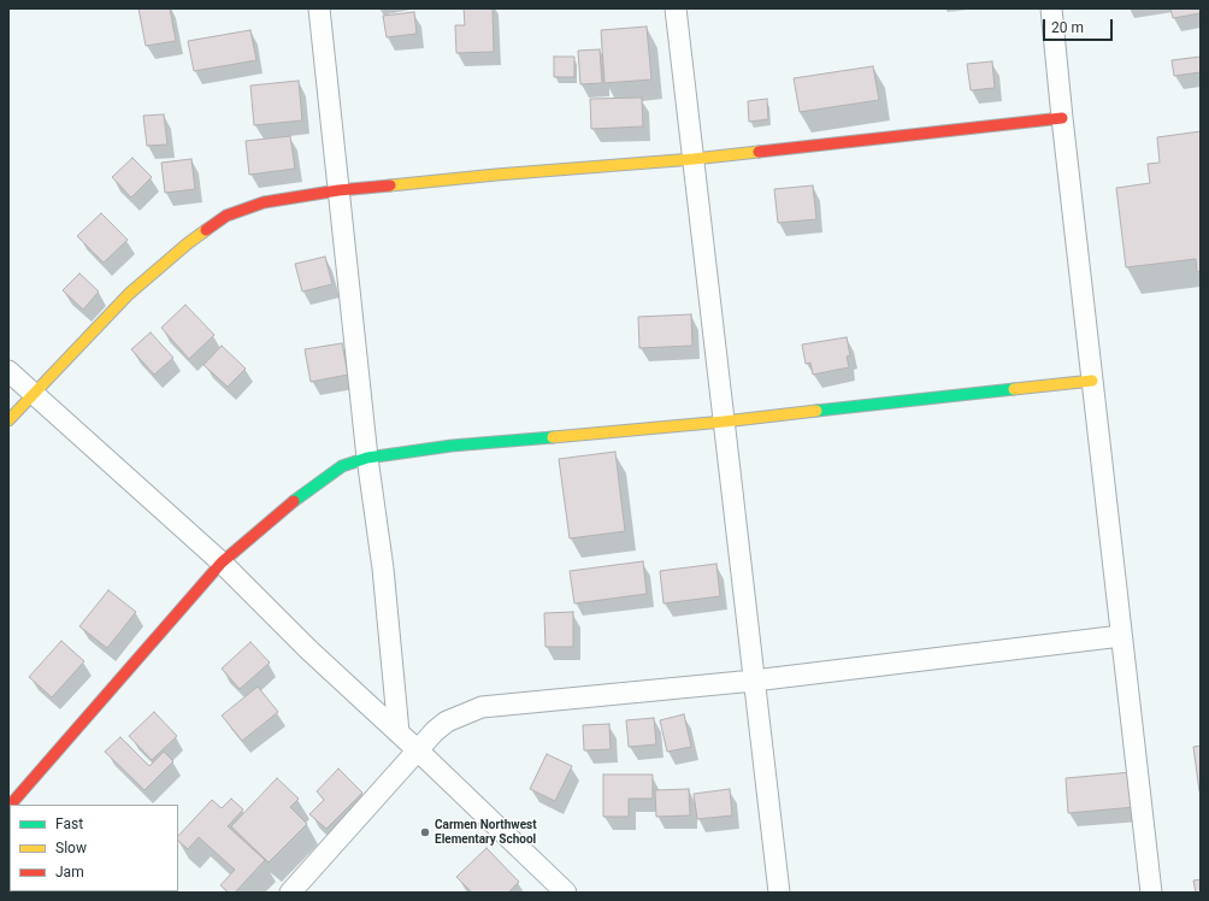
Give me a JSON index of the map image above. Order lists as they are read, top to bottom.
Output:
{
  "places": ["Carmen Northwest Elementary School"],
  "legend": ["Fast", "Slow", "Jam"],
  "scale_bar": "20 m"
}
